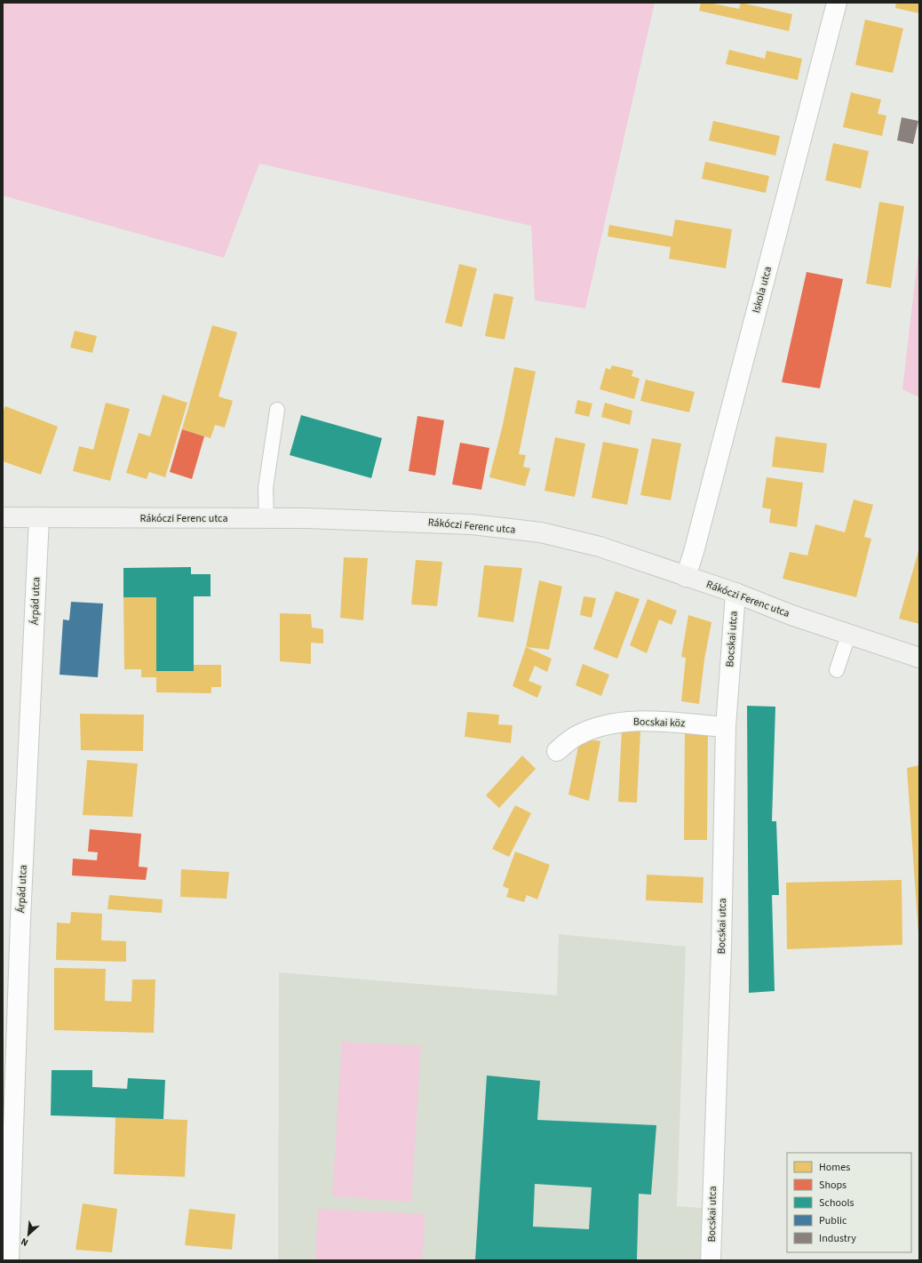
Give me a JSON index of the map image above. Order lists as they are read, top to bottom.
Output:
{
  "streets": {
    "main road": ["Rákóczi Ferenc utca"],
    "street": [
      "Iskola utca",
      "Árpád utca",
      "Bocskai utca",
      "Bocskai köz"
    ]
  },
  "crossings": [
    ["Iskola utca", "Rákóczi Ferenc utca"],
    ["Rákóczi Ferenc utca", "Árpád utca"],
    ["Rákóczi Ferenc utca", "Bocskai utca"],
    ["Bocskai utca", "Bocskai köz"]
  ],
  "legend": [
    "Homes",
    "Shops",
    "Schools",
    "Public",
    "Industry"
  ],
  "north": "bottom left"
}
